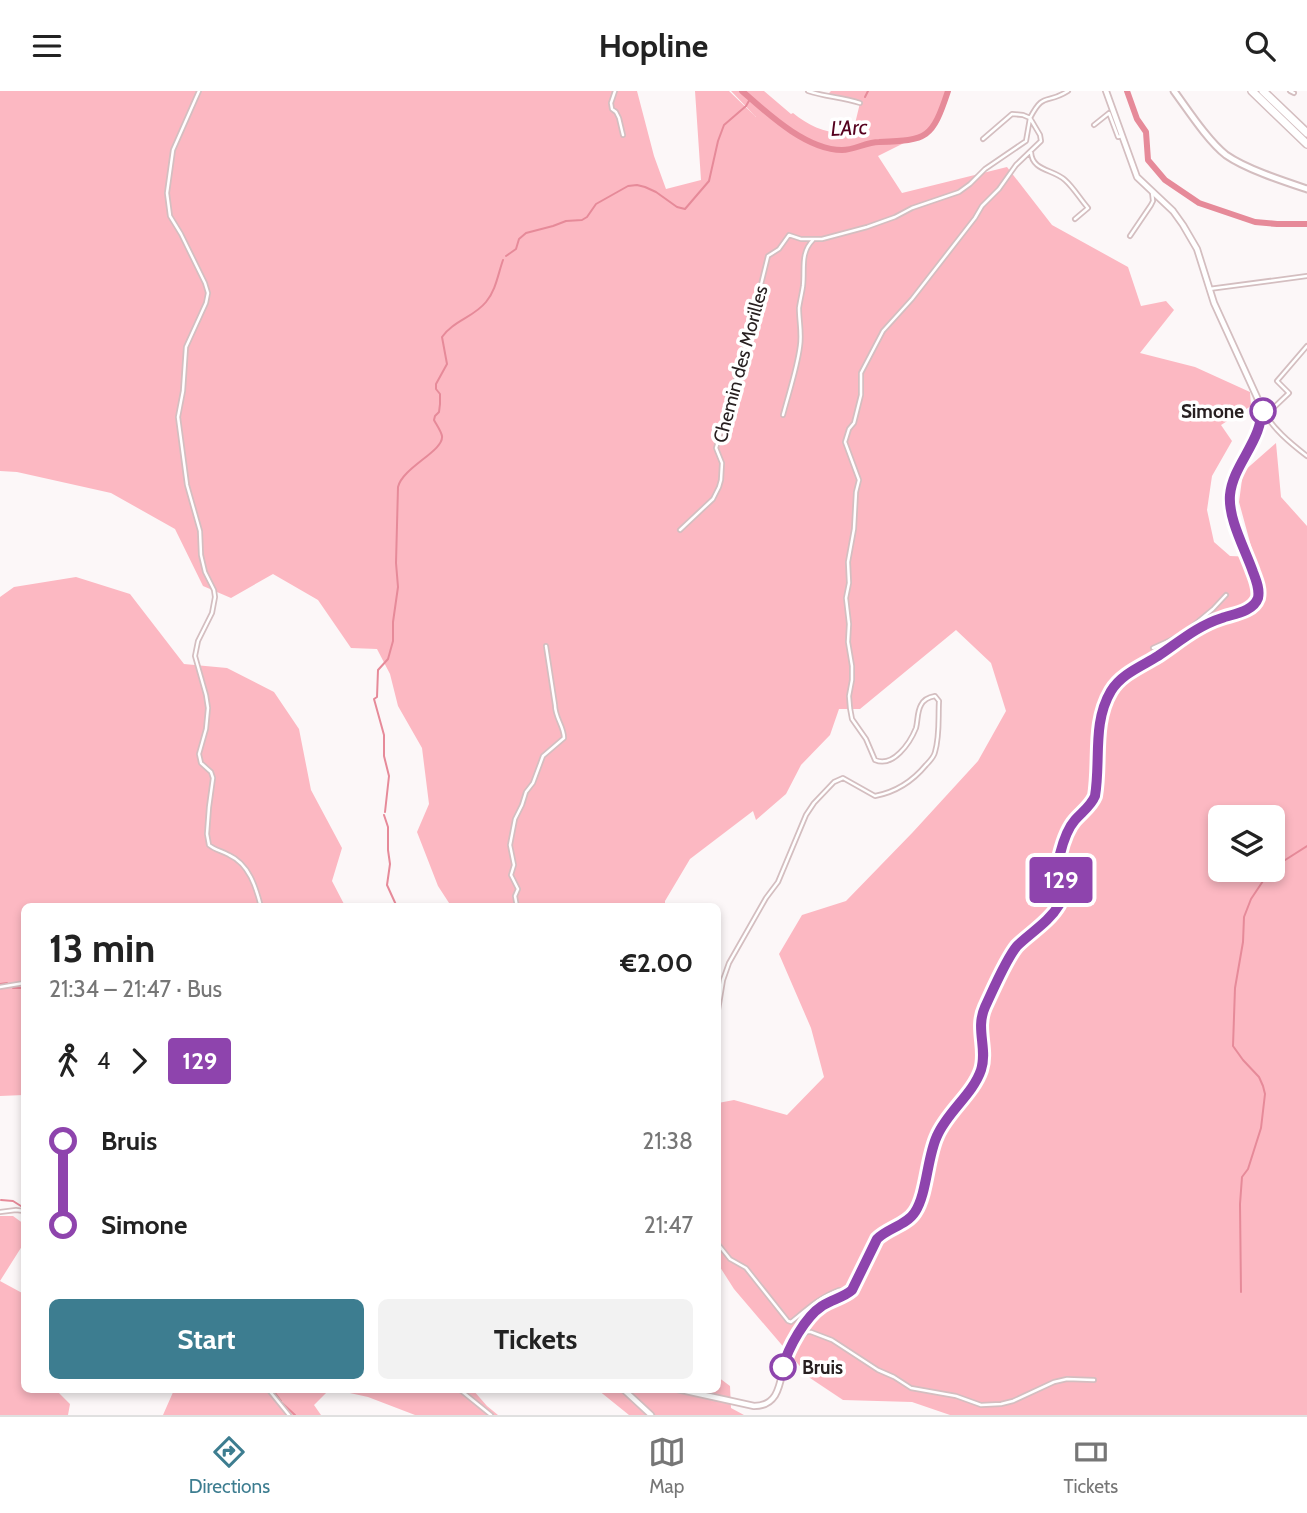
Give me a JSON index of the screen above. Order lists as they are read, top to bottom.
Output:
{
  "streets": {
    "street": ["Chemin des Morilles"]
  },
  "water": ["L'Arc"],
  "places": ["Simone", "Bruis"],
  "lines": ["bus line 129"],
  "page": {
    "header": "Hopline",
    "on_map": "129",
    "heading": ["13 min", "21:34 – 21:47 · Bus", "€2.00"],
    "legs": ["4", "129"],
    "list": [
      {
        "name": "Bruis",
        "value": "21:38"
      },
      {
        "name": "Simone",
        "value": "21:47"
      }
    ],
    "buttons": ["Start", "Tickets"],
    "tabs": ["Directions", "Map", "Tickets"]
  }
}
